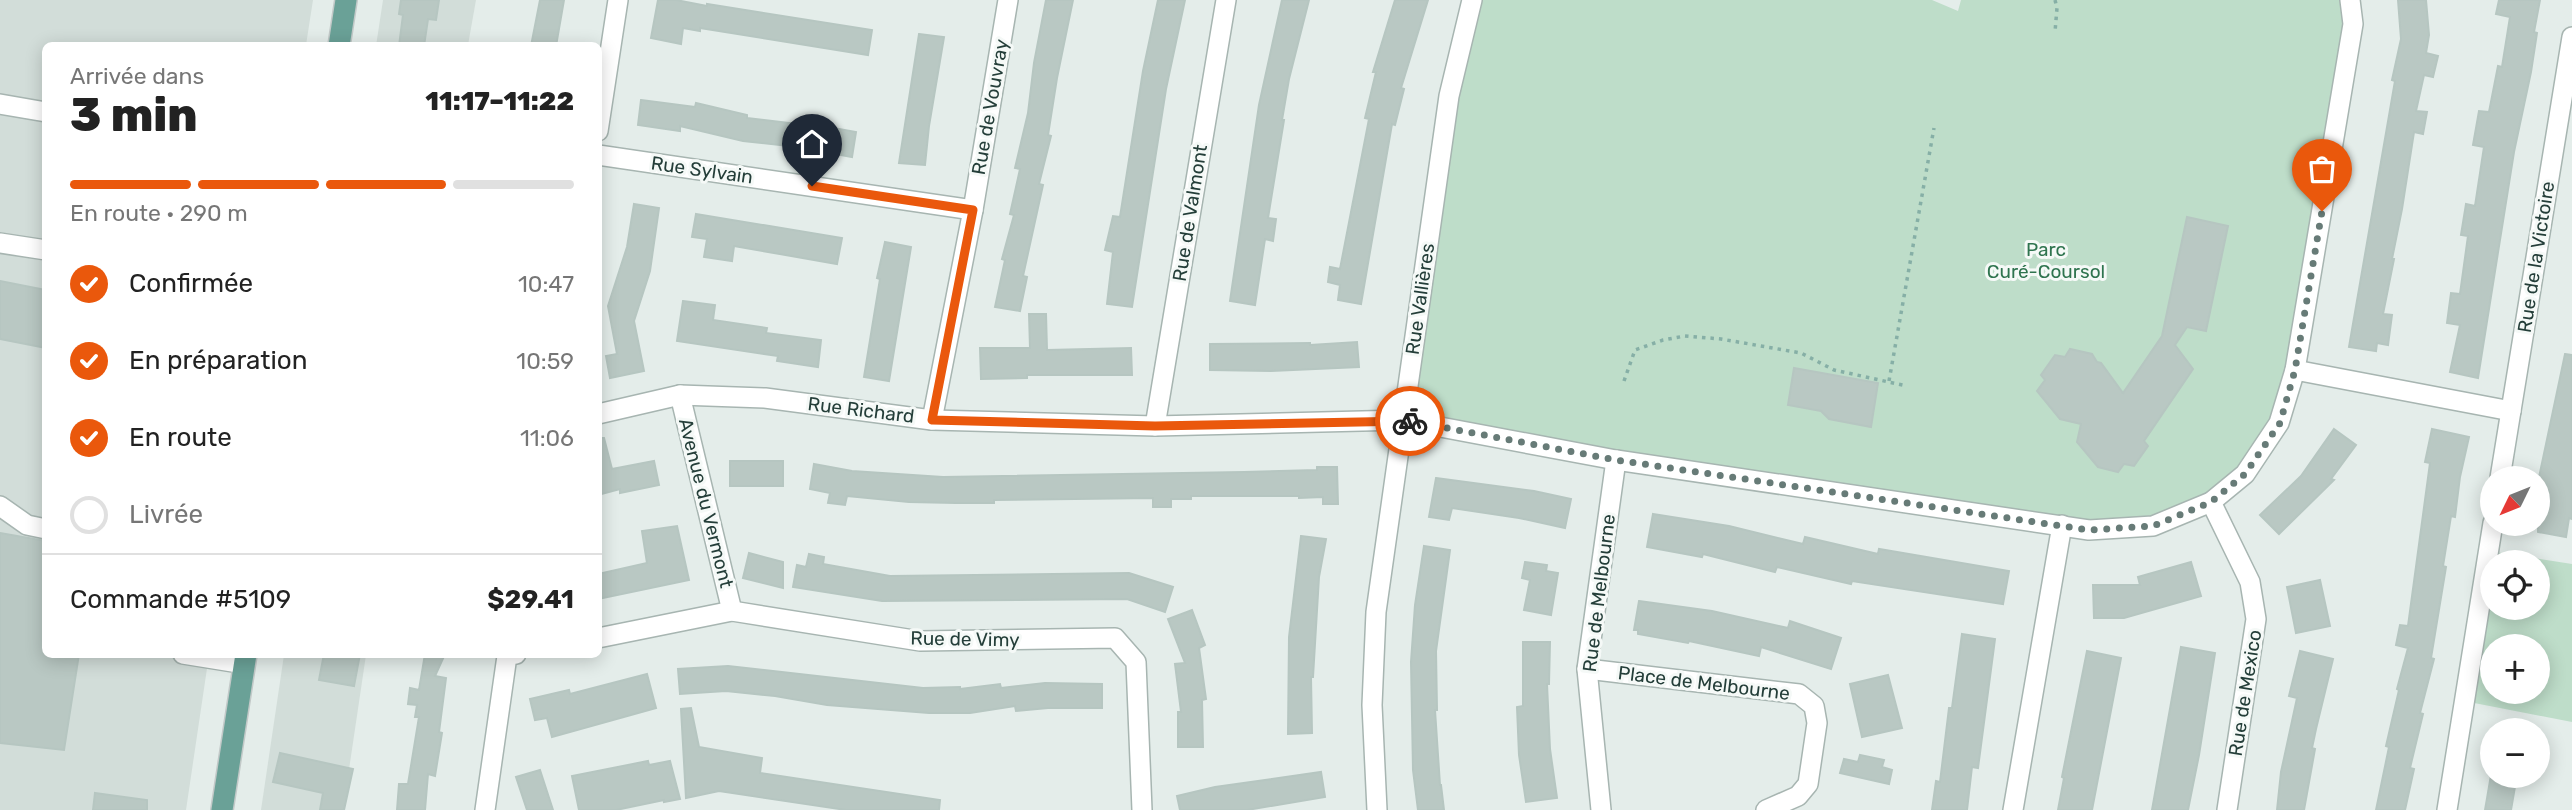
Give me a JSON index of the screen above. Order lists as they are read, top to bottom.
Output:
{
  "streets": {
    "street": [
      "Rue de Vouvray",
      "Rue Sylvain",
      "Rue de Valmont",
      "Rue de la Victoire",
      "Rue Vallières",
      "Rue Richard",
      "Avenue du Vermont",
      "Rue de Melbourne",
      "Rue de Vimy",
      "Place de Melbourne",
      "Rue de Mexico"
    ]
  },
  "crossings": [
    ["Rue de Vouvray", "Rue Sylvain"],
    ["Rue de Vouvray", "Rue Richard"],
    ["Rue de Valmont", "Rue Richard"],
    ["Rue Vallières", "Rue Richard"],
    ["Rue Richard", "Avenue du Vermont"],
    ["Rue Richard", "Rue de Melbourne"],
    ["Rue Richard", "Rue de Mexico"],
    ["Avenue du Vermont", "Rue de Vimy"],
    ["Rue de Melbourne", "Place de Melbourne"]
  ],
  "parks": ["Parc Curé-Coursol"],
  "north": "bottom left",
  "page": {
    "heading": ["3 min", "Arrivée dans", "11:17–11:22"],
    "panel": ["Commande #5109", "$29.41"],
    "bar": "En route · 290 m",
    "list": [
      ["Confirmée", "10:47"],
      ["En préparation", "10:59"],
      ["En route", "11:06"],
      "Livrée"
    ],
    "map_buttons": ["+", "−"]
  }
}
